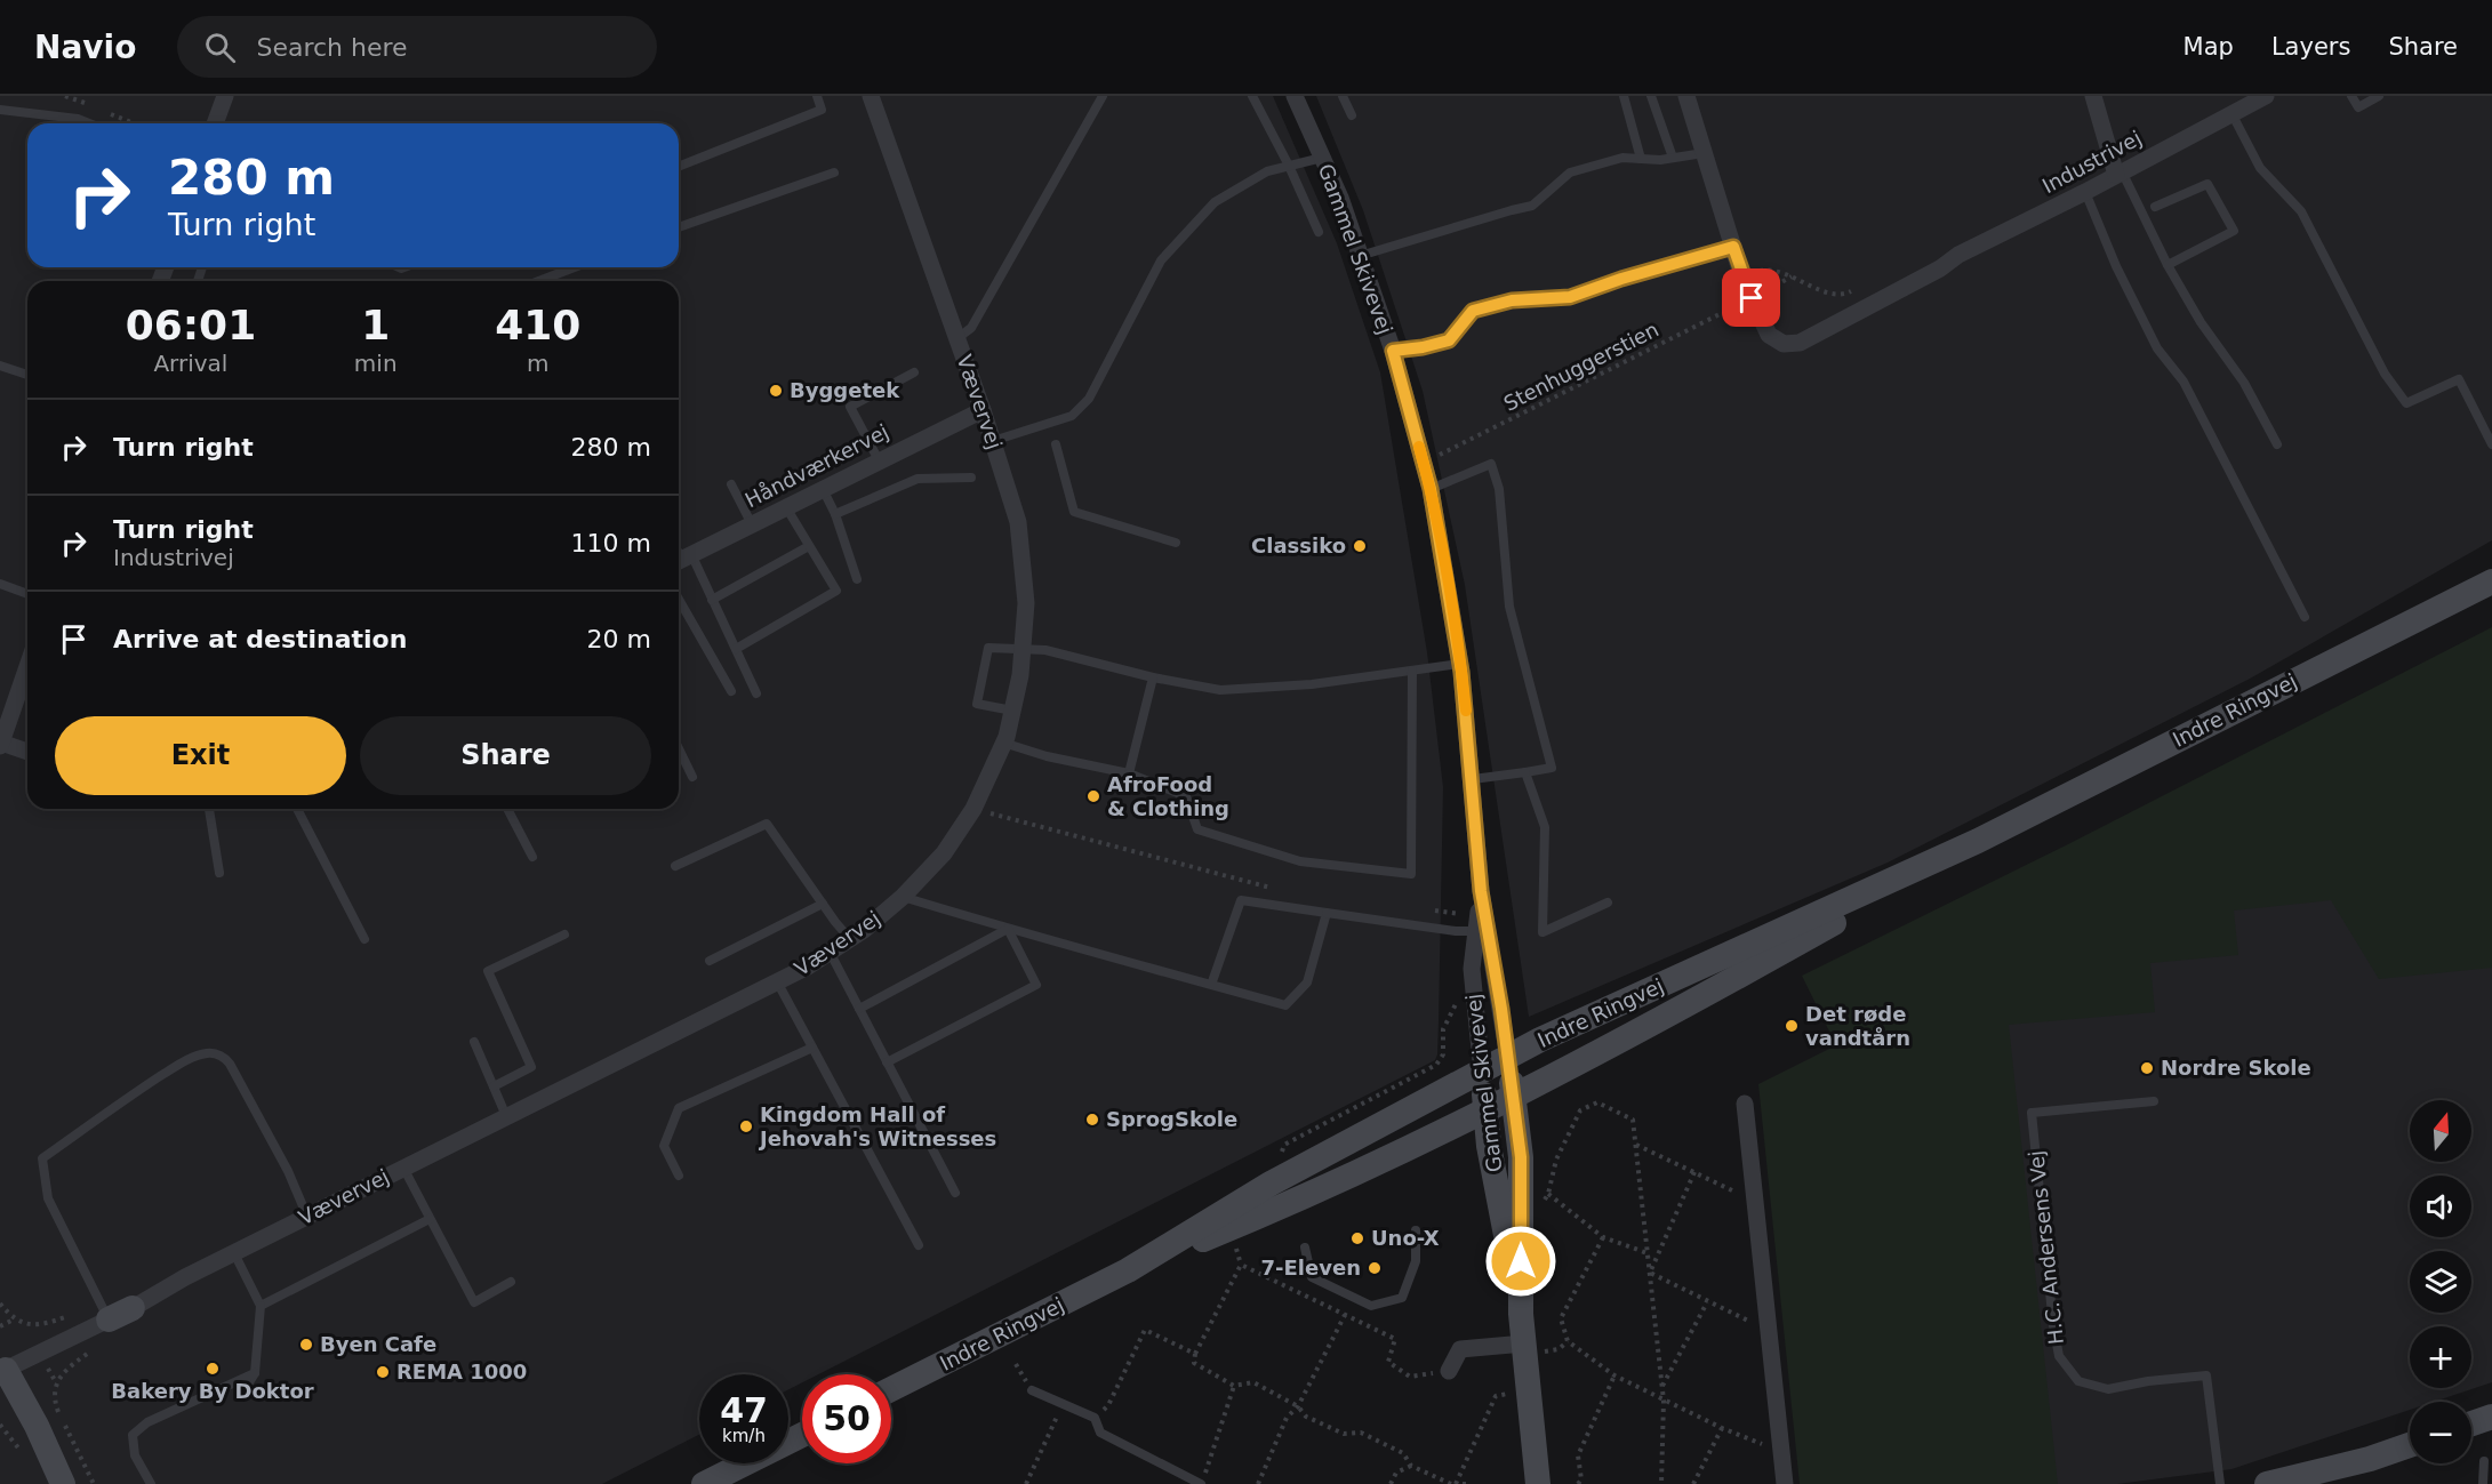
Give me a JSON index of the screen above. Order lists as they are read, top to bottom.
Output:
{
  "streets": {
    "street": [
      "Industrivej",
      "Gammel Skivevej",
      "Vævervej",
      "Håndværkervej",
      "Indre Ringvej"
    ],
    "lane": ["H.C. Andersens Vej"],
    "path": ["Stenhuggerstien"]
  },
  "crossings": [
    ["Industrivej", "Stenhuggerstien"],
    ["Gammel Skivevej", "Stenhuggerstien"],
    ["Gammel Skivevej", "Indre Ringvej"],
    ["Vævervej", "Håndværkervej"]
  ],
  "places": [
    "Byggetek",
    "Classiko",
    "AfroFood & Clothing",
    "Det røde vandtårn",
    "Nordre Skole",
    "SprogSkole",
    "Kingdom Hall of Jehovah's Witnesses",
    "Uno-X",
    "7-Eleven",
    "Byen Cafe",
    "Bakery By Doktor",
    "REMA 1000"
  ],
  "north": "top",
  "page": {
    "header": "Navio",
    "search": "Search here",
    "nav": ["Map", "Layers", "Share"],
    "turn": ["280 m", "Turn right"],
    "eta": [
      "06:01",
      "Arrival",
      "1",
      "min",
      "410",
      "m"
    ],
    "list": [
      {
        "name": "Turn right",
        "value": "280 m"
      },
      {
        "name": "Turn right",
        "note": "Industrivej",
        "value": "110 m"
      },
      {
        "name": "Arrive at destination",
        "value": "20 m"
      }
    ],
    "buttons": ["Exit", "Share"],
    "map_buttons": ["+", "−"],
    "speed": "47 km/h",
    "limit": "50"
  }
}
